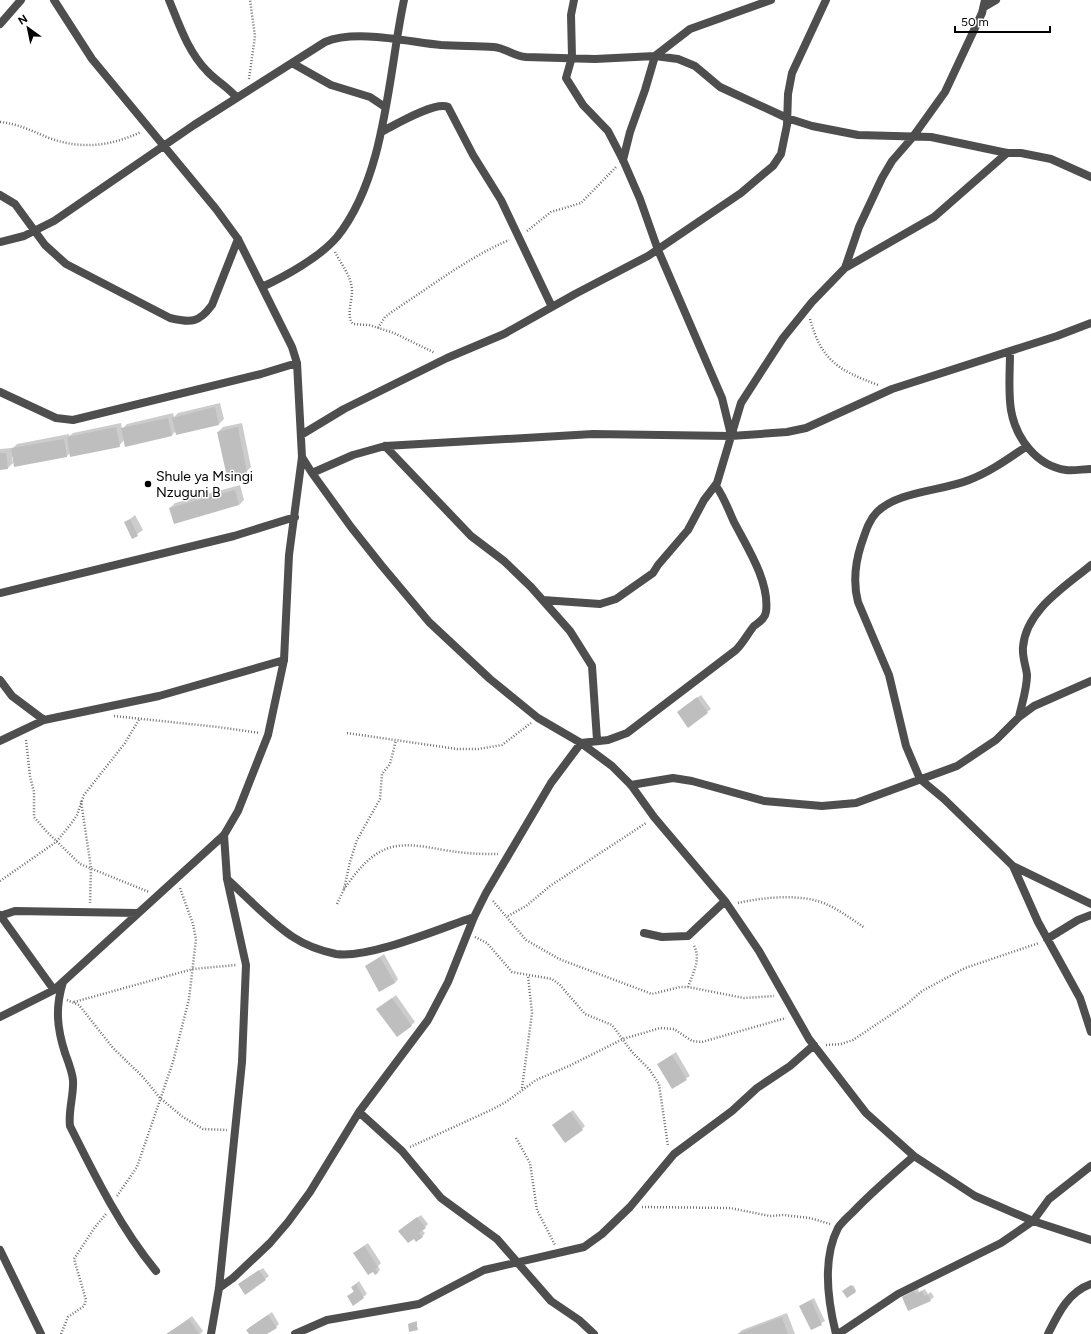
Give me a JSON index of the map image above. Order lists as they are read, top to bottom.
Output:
{
  "places": ["Shule ya Msingi Nzuguni B"],
  "scale_bar": "50 m",
  "north": "top left"
}
